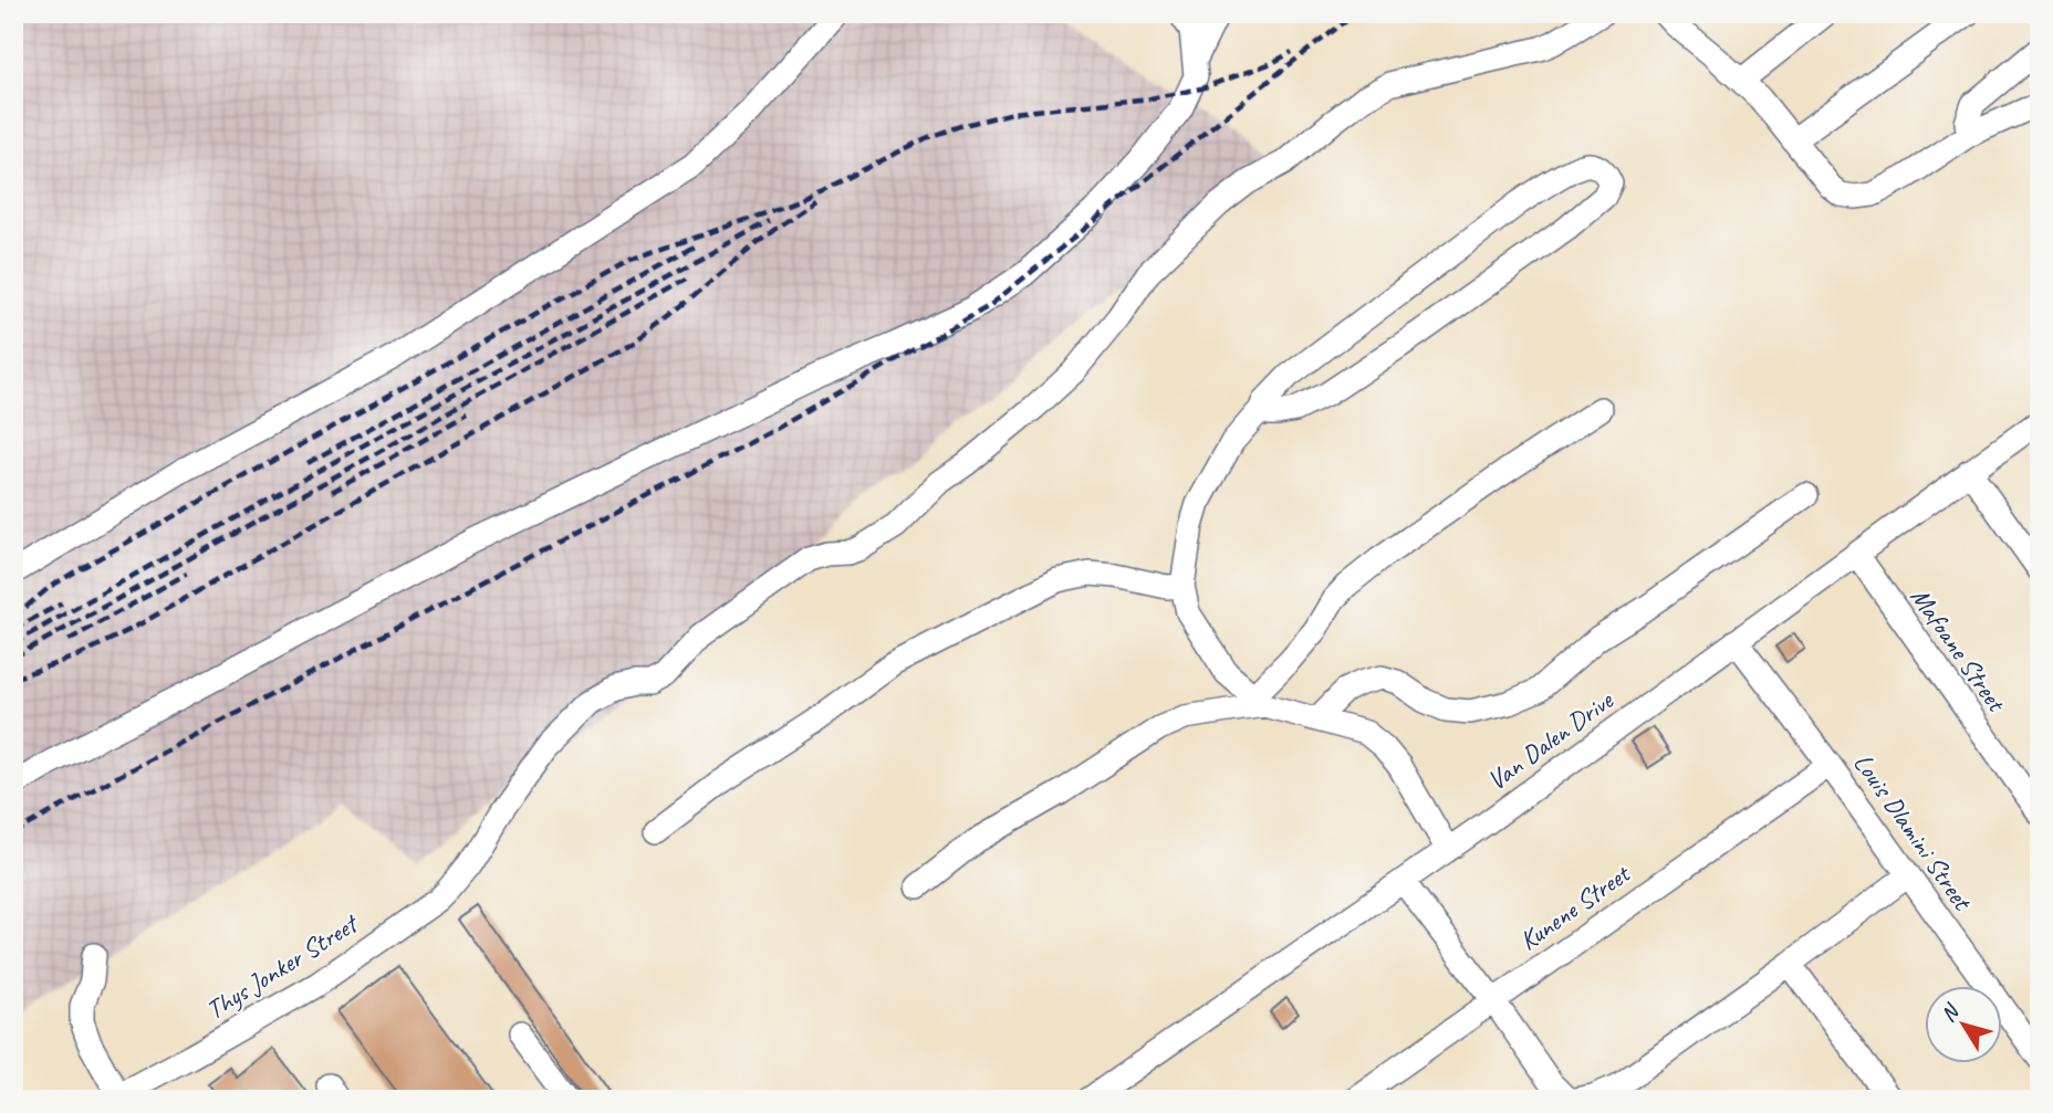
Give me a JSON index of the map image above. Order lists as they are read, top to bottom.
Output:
{
  "streets": {
    "street": [
      "Mafoane Street",
      "Van Dalen Drive",
      "Louis Dlamini Street",
      "Kunene Street",
      "Thys Jonker Street"
    ]
  },
  "crossings": [
    ["Mafoane Street", "Van Dalen Drive"],
    ["Van Dalen Drive", "Louis Dlamini Street"],
    ["Louis Dlamini Street", "Kunene Street"]
  ],
  "north": "top left"
}
